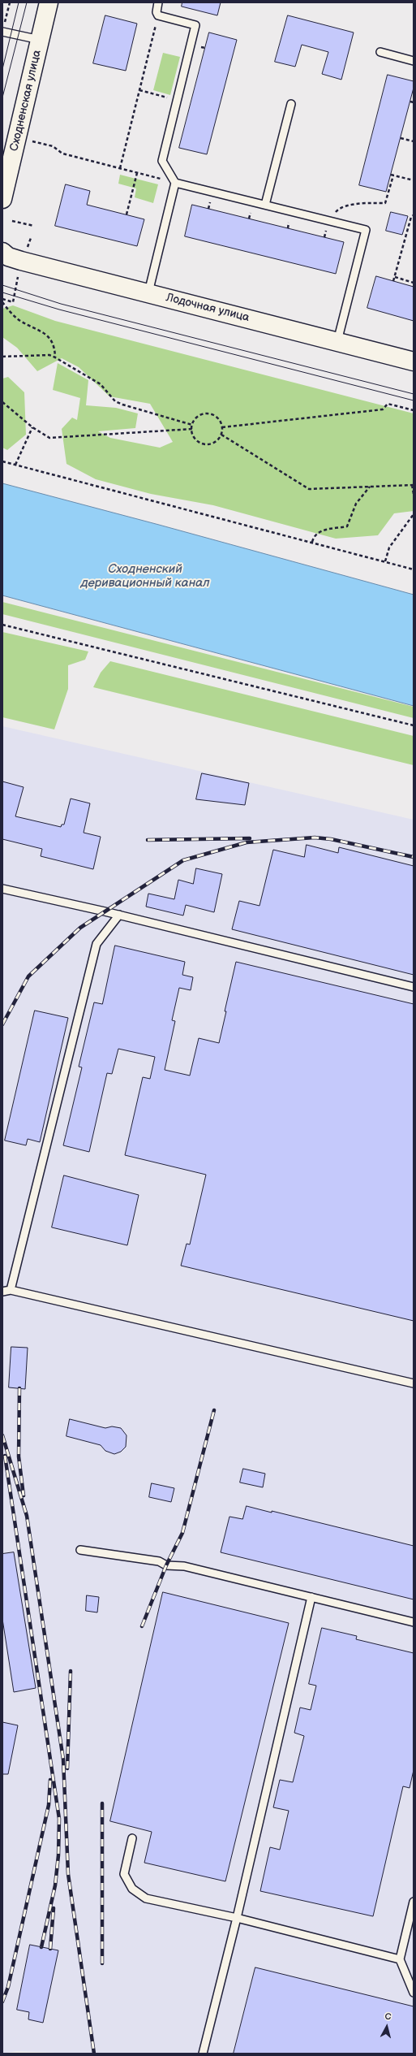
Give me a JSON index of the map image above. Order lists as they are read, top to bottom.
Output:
{
  "streets": {
    "street": ["Сходненская улица", "Лодочная улица"]
  },
  "water": ["Сходненский деривационный канал"],
  "north": "top"
}
